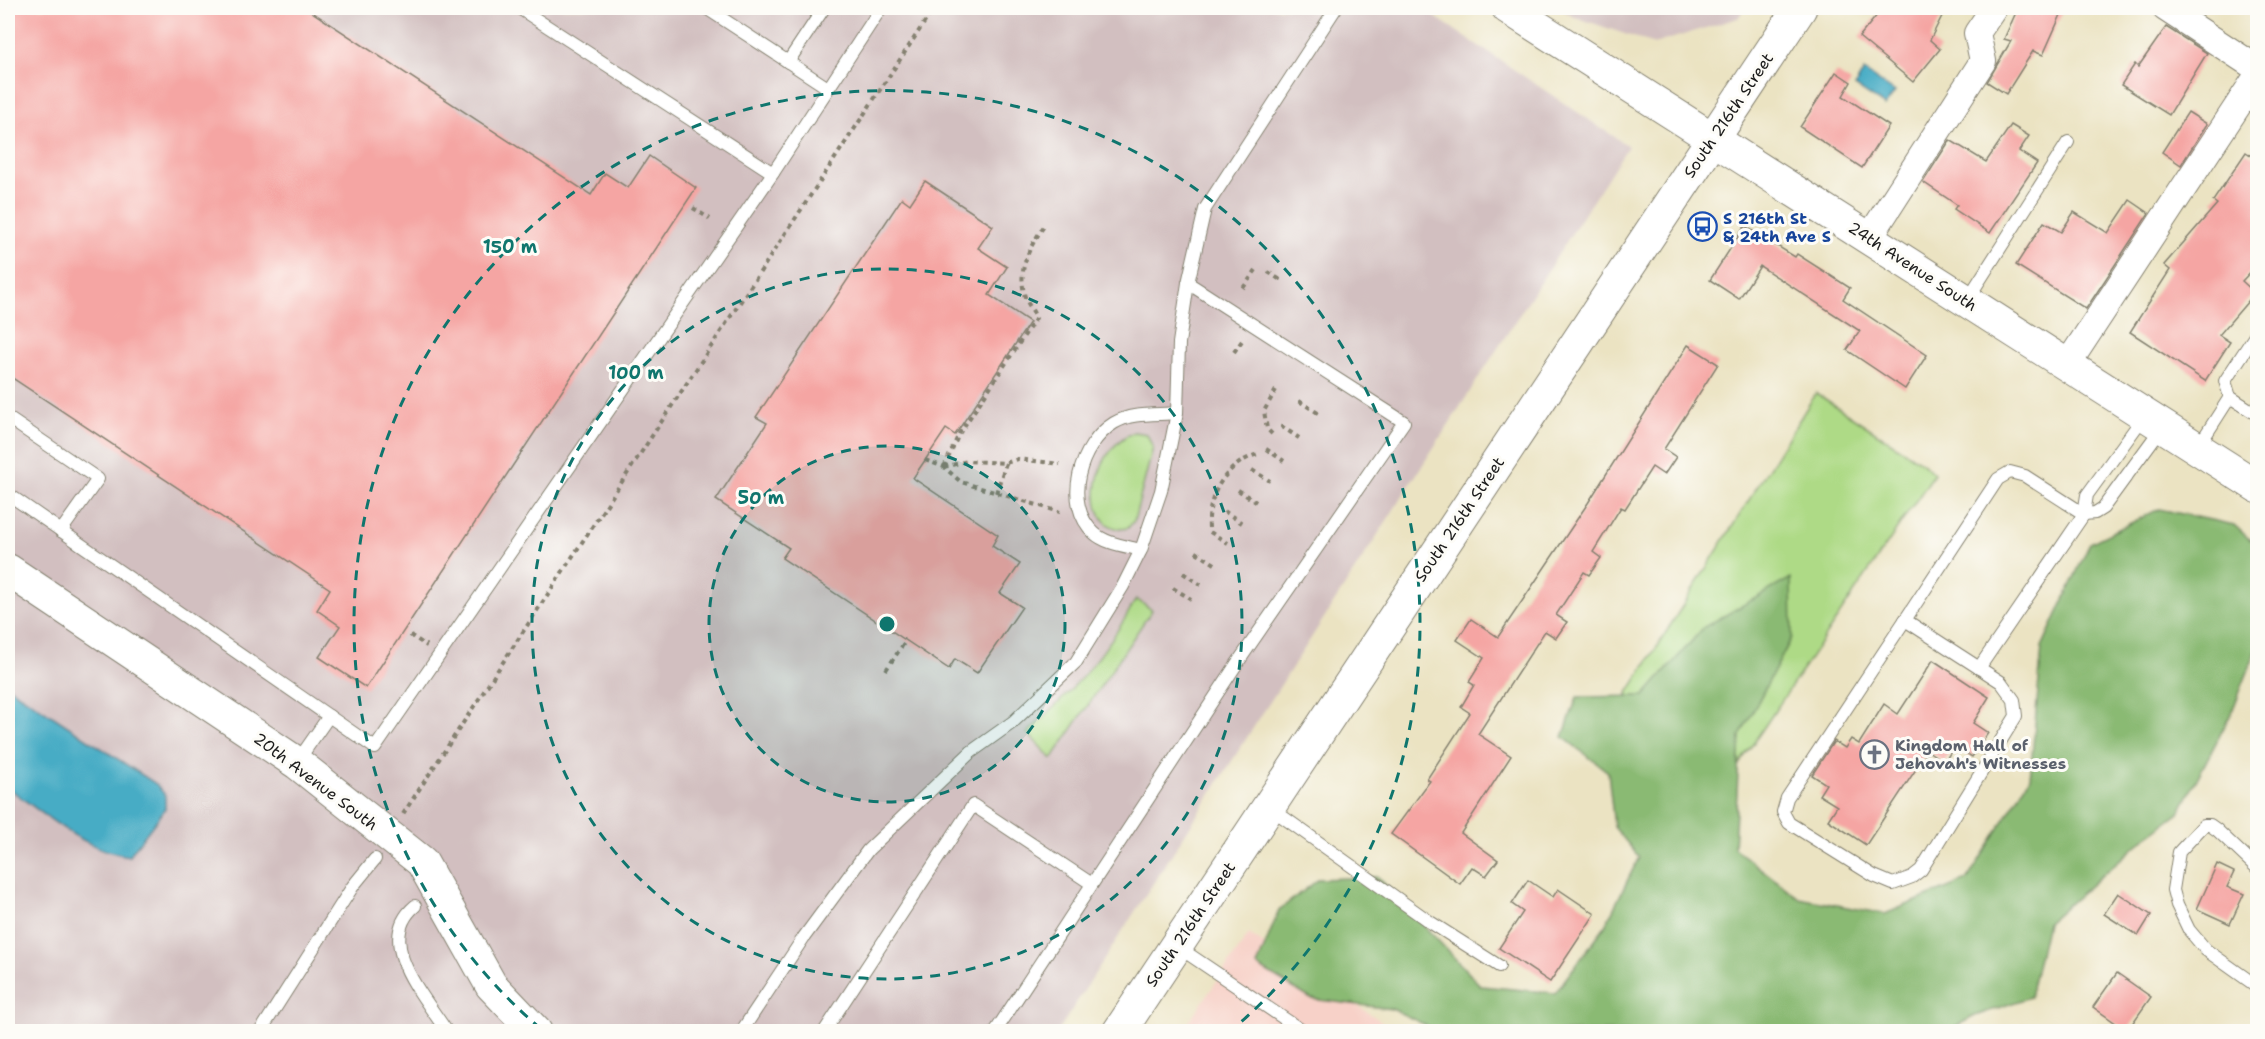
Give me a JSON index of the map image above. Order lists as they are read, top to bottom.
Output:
{
  "streets": {
    "main road": ["South 216th Street"],
    "street": ["24th Avenue South", "20th Avenue South"]
  },
  "crossings": [
    ["South 216th Street", "24th Avenue South"]
  ],
  "places": {
    "bus stop": ["S 216th St & 24th Ave S"],
    "church": ["Kingdom Hall of Jehovah's Witnesses"]
  },
  "rings": ["150 m", "100 m", "50 m"]
}
